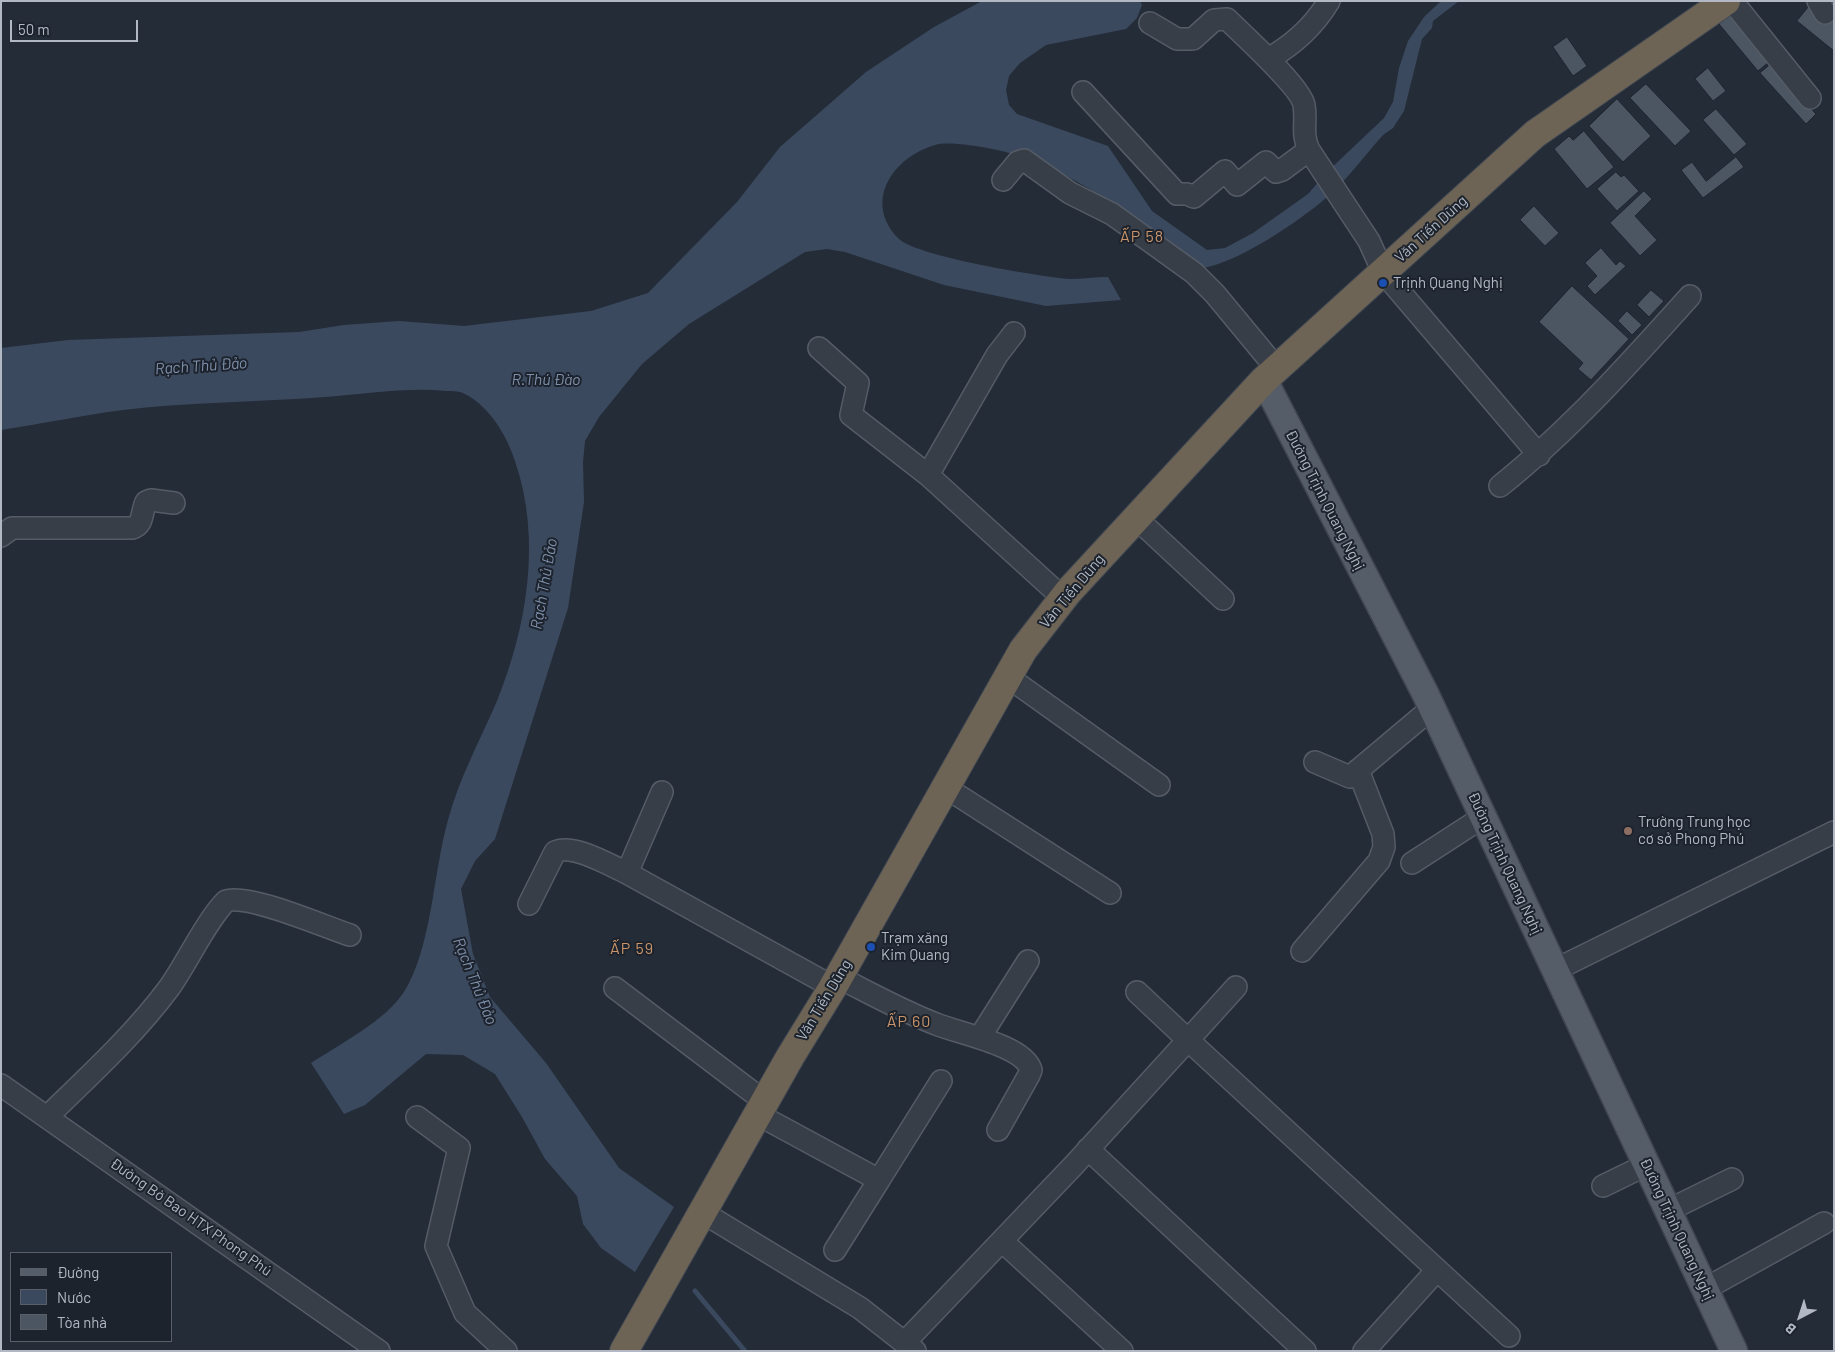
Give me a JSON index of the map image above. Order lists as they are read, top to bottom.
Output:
{
  "streets": {
    "highway": ["Văn Tiến Dũng"],
    "main road": ["Đường Trịnh Quang Nghị"],
    "street": ["Đường Bờ Bao HTX Phong Phú"]
  },
  "crossings": [
    ["Văn Tiến Dũng", "Đường Trịnh Quang Nghị"]
  ],
  "districts": ["ẤP 58", "ẤP 59", "ẤP 60"],
  "water": ["Rạch Thủ Đảo", "R.Thú Đào"],
  "places": ["Trịnh Quang Nghị", "Trường Trung học cơ sở Phong Phú", "Trạm xăng Kim Quang"],
  "legend": ["Đường", "Nước", "Tòa nhà"],
  "scale_bar": "50 m",
  "north": "bottom left"
}
